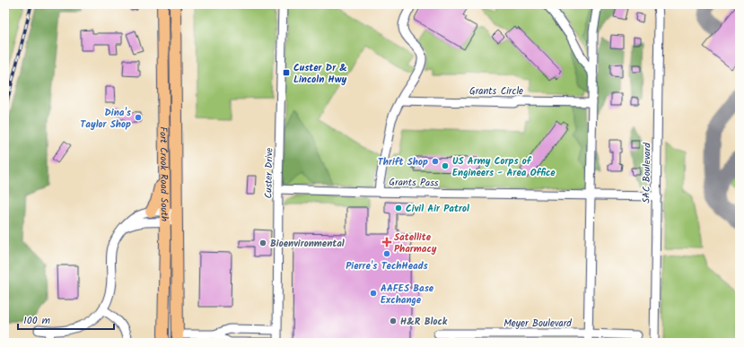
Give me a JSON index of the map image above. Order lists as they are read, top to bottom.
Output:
{
  "streets": {
    "main road": ["Fort Crook Road South"],
    "street": [
      "Grants Circle",
      "Custer Drive",
      "SAC Boulevard",
      "Grants Pass",
      "Meyer Boulevard"
    ]
  },
  "crossings": [
    ["Custer Drive", "Grants Pass"],
    ["SAC Boulevard", "Grants Pass"]
  ],
  "places": {
    "transit": ["Custer Dr & Lincoln Hwy"],
    "other": [
      "Dina's Taylor Shop",
      "Thrift Shop",
      "US Army Corps of Engineers - Area Office",
      "Civil Air Patrol",
      "Bioenvironmental",
      "Pierre's TechHeads",
      "AAFES Base Exchange",
      "H&R Block"
    ],
    "health": ["Satellite Pharmacy"]
  },
  "scale_bar": "100 m"
}
